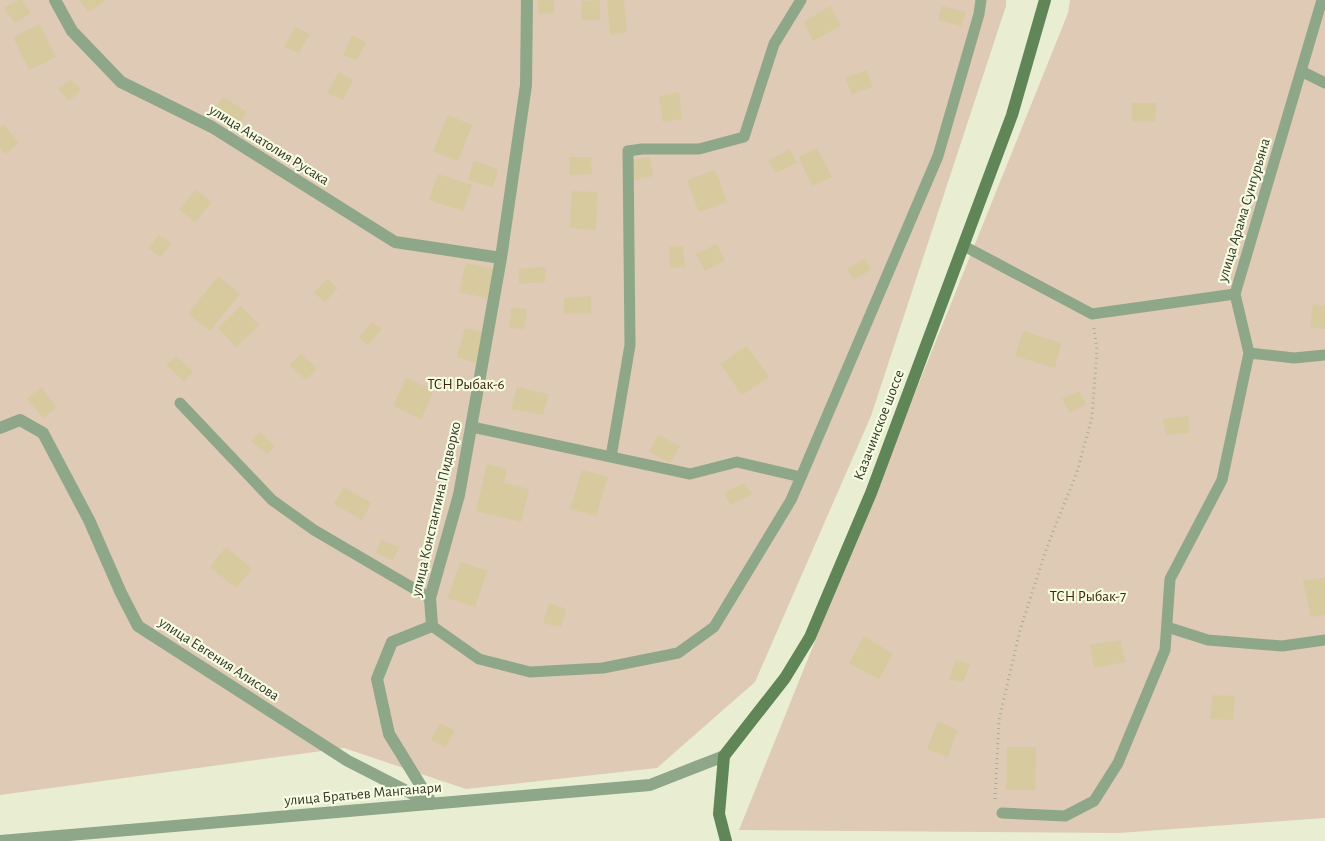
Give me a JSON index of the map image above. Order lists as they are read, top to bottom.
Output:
{
  "streets": {
    "main road": ["Казачинское шоссе"],
    "street": [
      "улица Анатолия Русака",
      "улица Константина Пидворко",
      "улица Евгения Алисова",
      "улица Братьев Манганари"
    ],
    "lane": ["улица Арама Сунгурьяна"]
  },
  "crossings": [
    ["улица Анатолия Русака", "улица Константина Пидворко"],
    ["Казачинское шоссе", "улица Братьев Манганари"],
    ["улица Евгения Алисова", "улица Братьев Манганари"]
  ],
  "parks": ["ТСН Рыбак-6", "ТСН Рыбак-7"]
}
